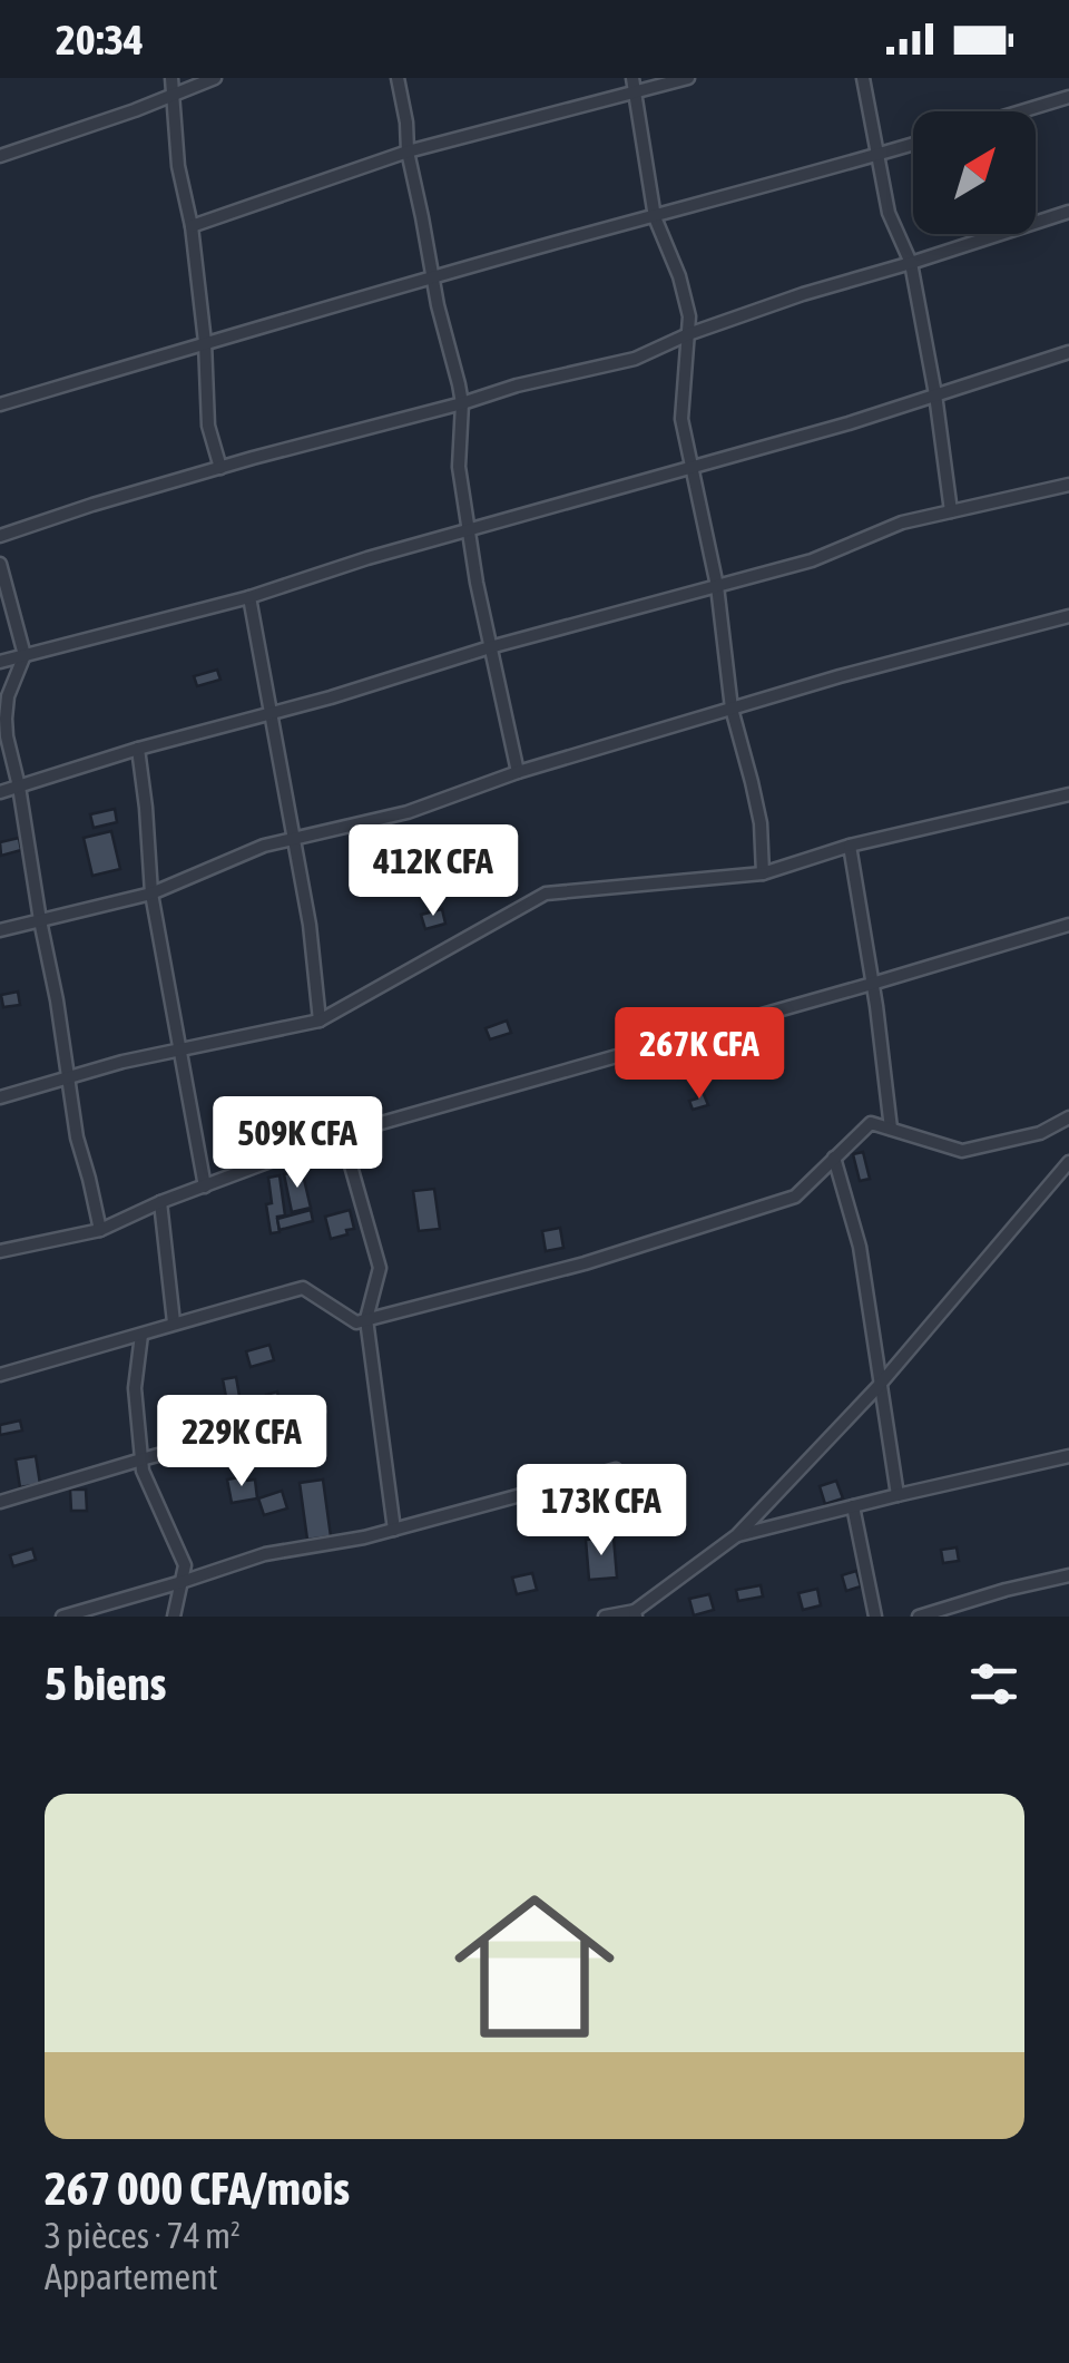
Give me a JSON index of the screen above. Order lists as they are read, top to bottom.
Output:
{
  "north": "top right",
  "page": {
    "status": "20:34",
    "price": [
      "412K CFA",
      "267K CFA",
      "509K CFA",
      "229K CFA",
      "173K CFA"
    ],
    "heading": "5 biens",
    "list": [
      {
        "name": "267 000 CFA/mois",
        "note": "3 pièces · 74 m² · Appartement"
      }
    ]
  }
}
